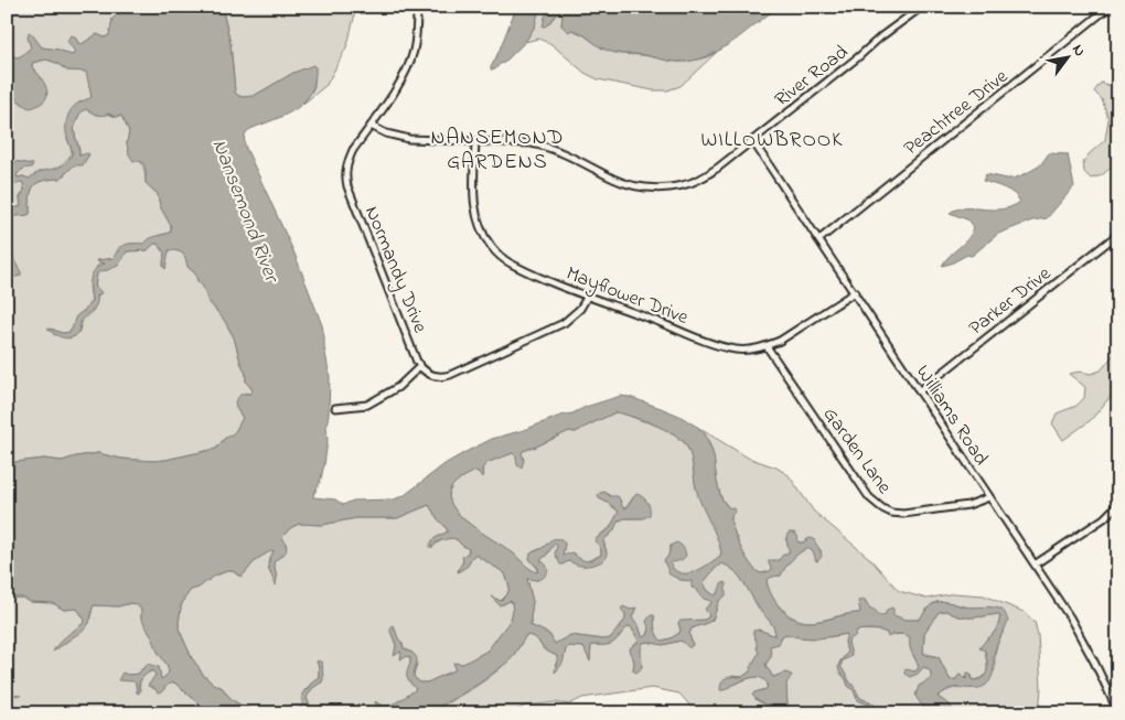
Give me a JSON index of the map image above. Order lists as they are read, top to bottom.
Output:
{
  "streets": {
    "street": [
      "River Road",
      "Peachtree Drive",
      "Normandy Drive",
      "Mayflower Drive",
      "Parker Drive",
      "Williams Road",
      "Garden Lane"
    ]
  },
  "crossings": [
    ["River Road", "Normandy Drive"],
    ["River Road", "Mayflower Drive"],
    ["River Road", "Williams Road"],
    ["Peachtree Drive", "Williams Road"],
    ["Mayflower Drive", "Williams Road"],
    ["Mayflower Drive", "Garden Lane"],
    ["Parker Drive", "Williams Road"],
    ["Williams Road", "Garden Lane"]
  ],
  "districts": ["NANSEMOND GARDENS", "WILLOWBROOK"],
  "water": ["Nansemond River"],
  "north": "top right"
}
